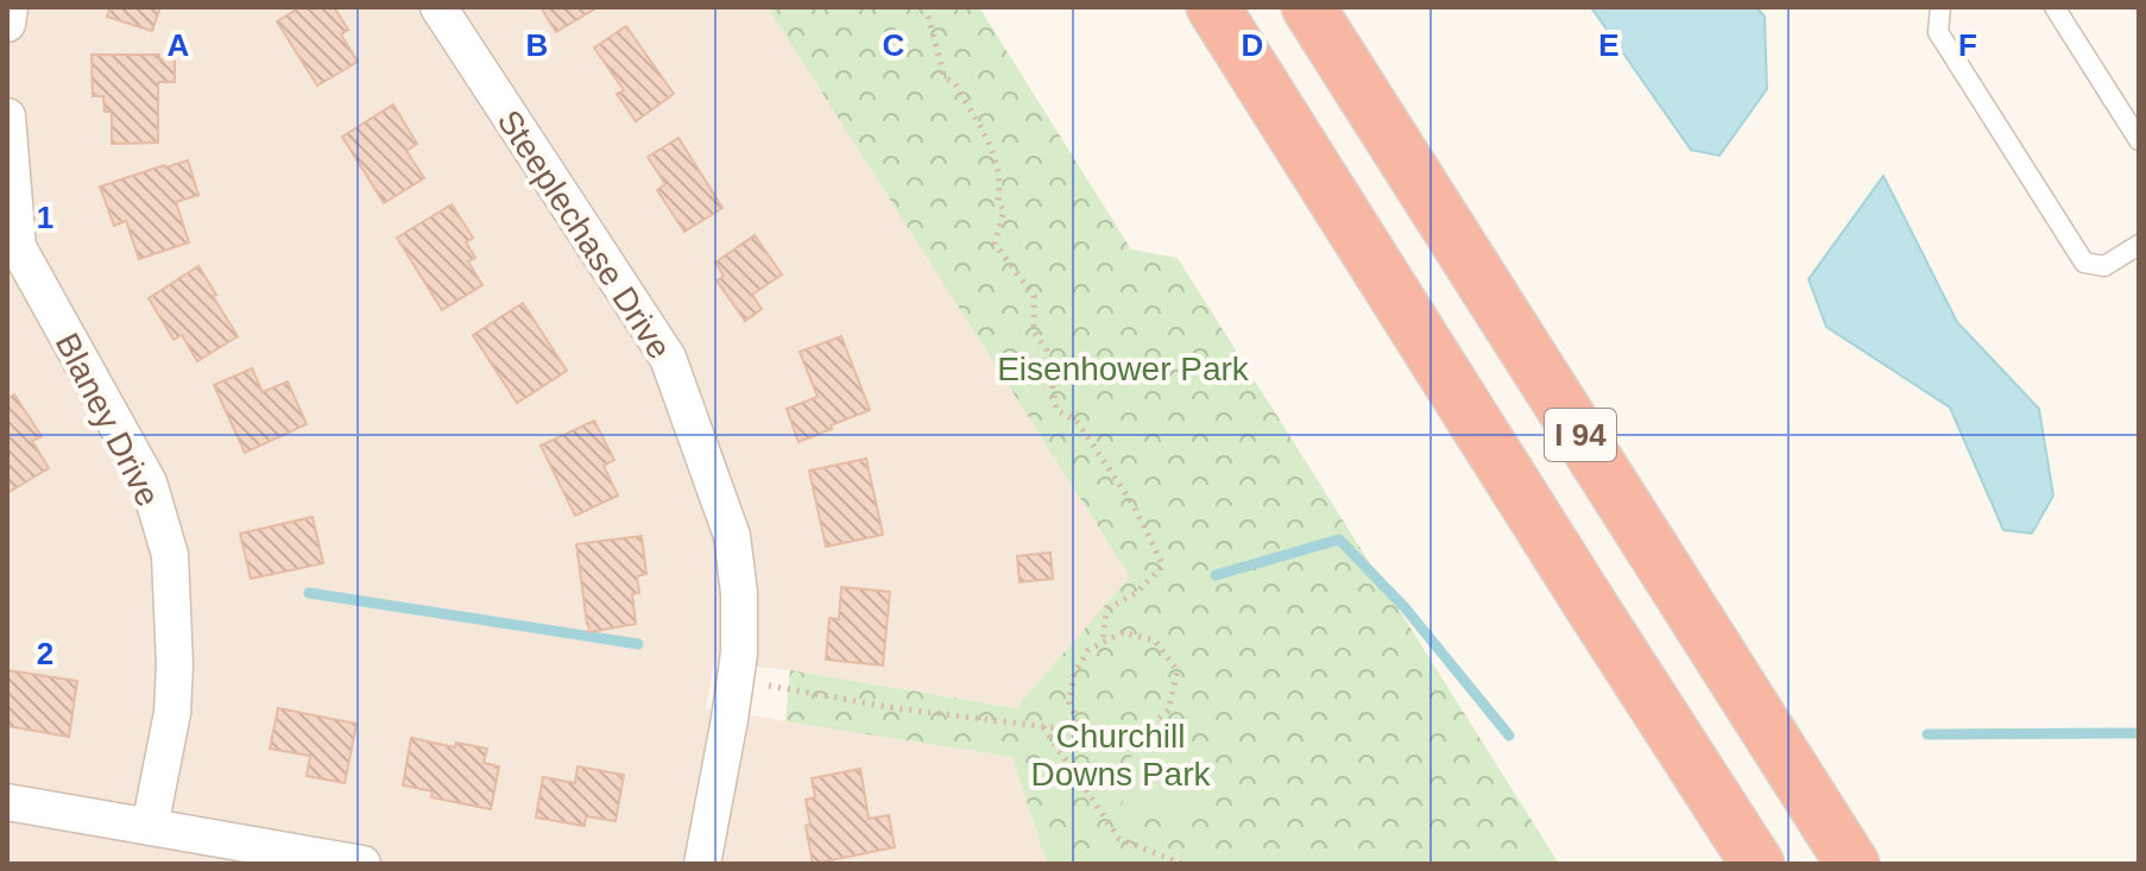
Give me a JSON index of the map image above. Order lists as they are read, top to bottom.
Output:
{
  "streets": {
    "highway": ["I 94"],
    "street": ["Steeplechase Drive", "Blaney Drive"]
  },
  "parks": ["Eisenhower Park", "Churchill Downs Park"],
  "grid": {
    "columns": [
      "A",
      "B",
      "C",
      "D",
      "E",
      "F"
    ],
    "rows": ["1", "2"]
  }
}
